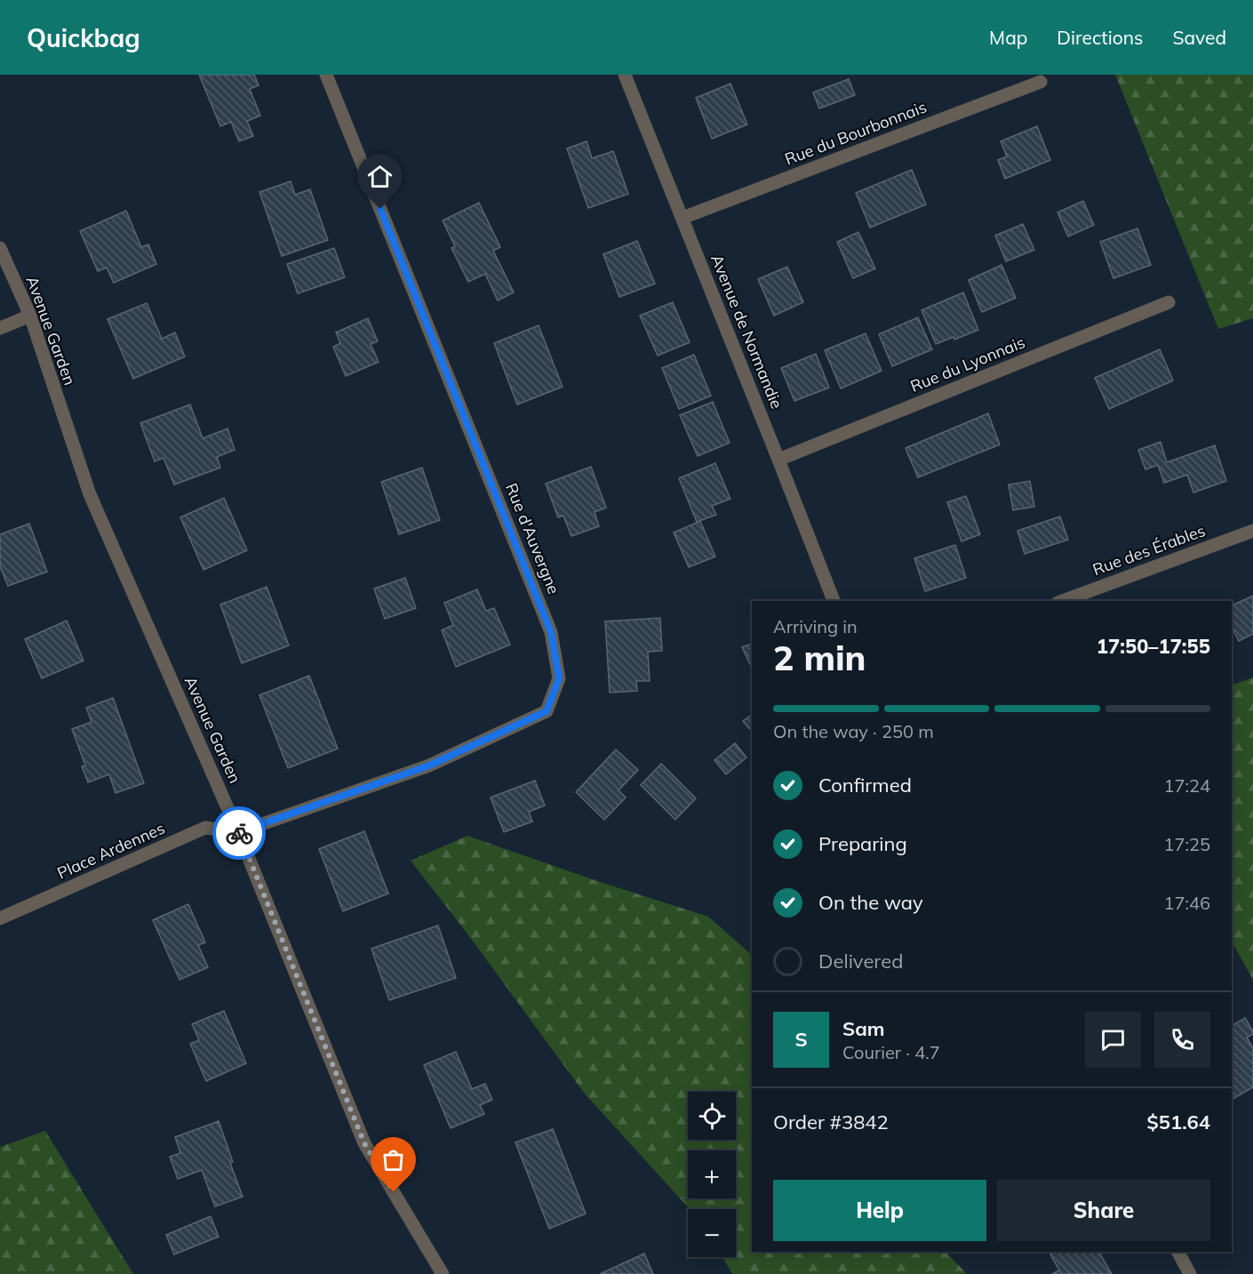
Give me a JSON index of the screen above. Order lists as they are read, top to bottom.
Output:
{
  "streets": {
    "street": [
      "Rue du Bourbonnais",
      "Avenue Garden",
      "Avenue de Normandie",
      "Rue du Lyonnais",
      "Rue d'Auvergne",
      "Rue des Érables",
      "Place Ardennes"
    ]
  },
  "crossings": [
    ["Rue du Bourbonnais", "Avenue de Normandie"],
    ["Avenue Garden", "Rue d'Auvergne"],
    ["Avenue Garden", "Place Ardennes"],
    ["Avenue de Normandie", "Rue du Lyonnais"],
    ["Rue d'Auvergne", "Place Ardennes"]
  ],
  "page": {
    "header": "Quickbag",
    "nav": ["Map", "Directions", "Saved"],
    "heading": ["2 min", "Arriving in", "17:50–17:55"],
    "panel": [
      "Sam",
      "Courier · 4.7",
      "Order #3842",
      "$51.64"
    ],
    "bar": "On the way · 250 m",
    "list": [
      ["Confirmed", "17:24"],
      ["Preparing", "17:25"],
      ["On the way", "17:46"],
      "Delivered"
    ],
    "round": "S",
    "map_buttons": ["+", "−"],
    "buttons": ["Help", "Share"]
  }
}
